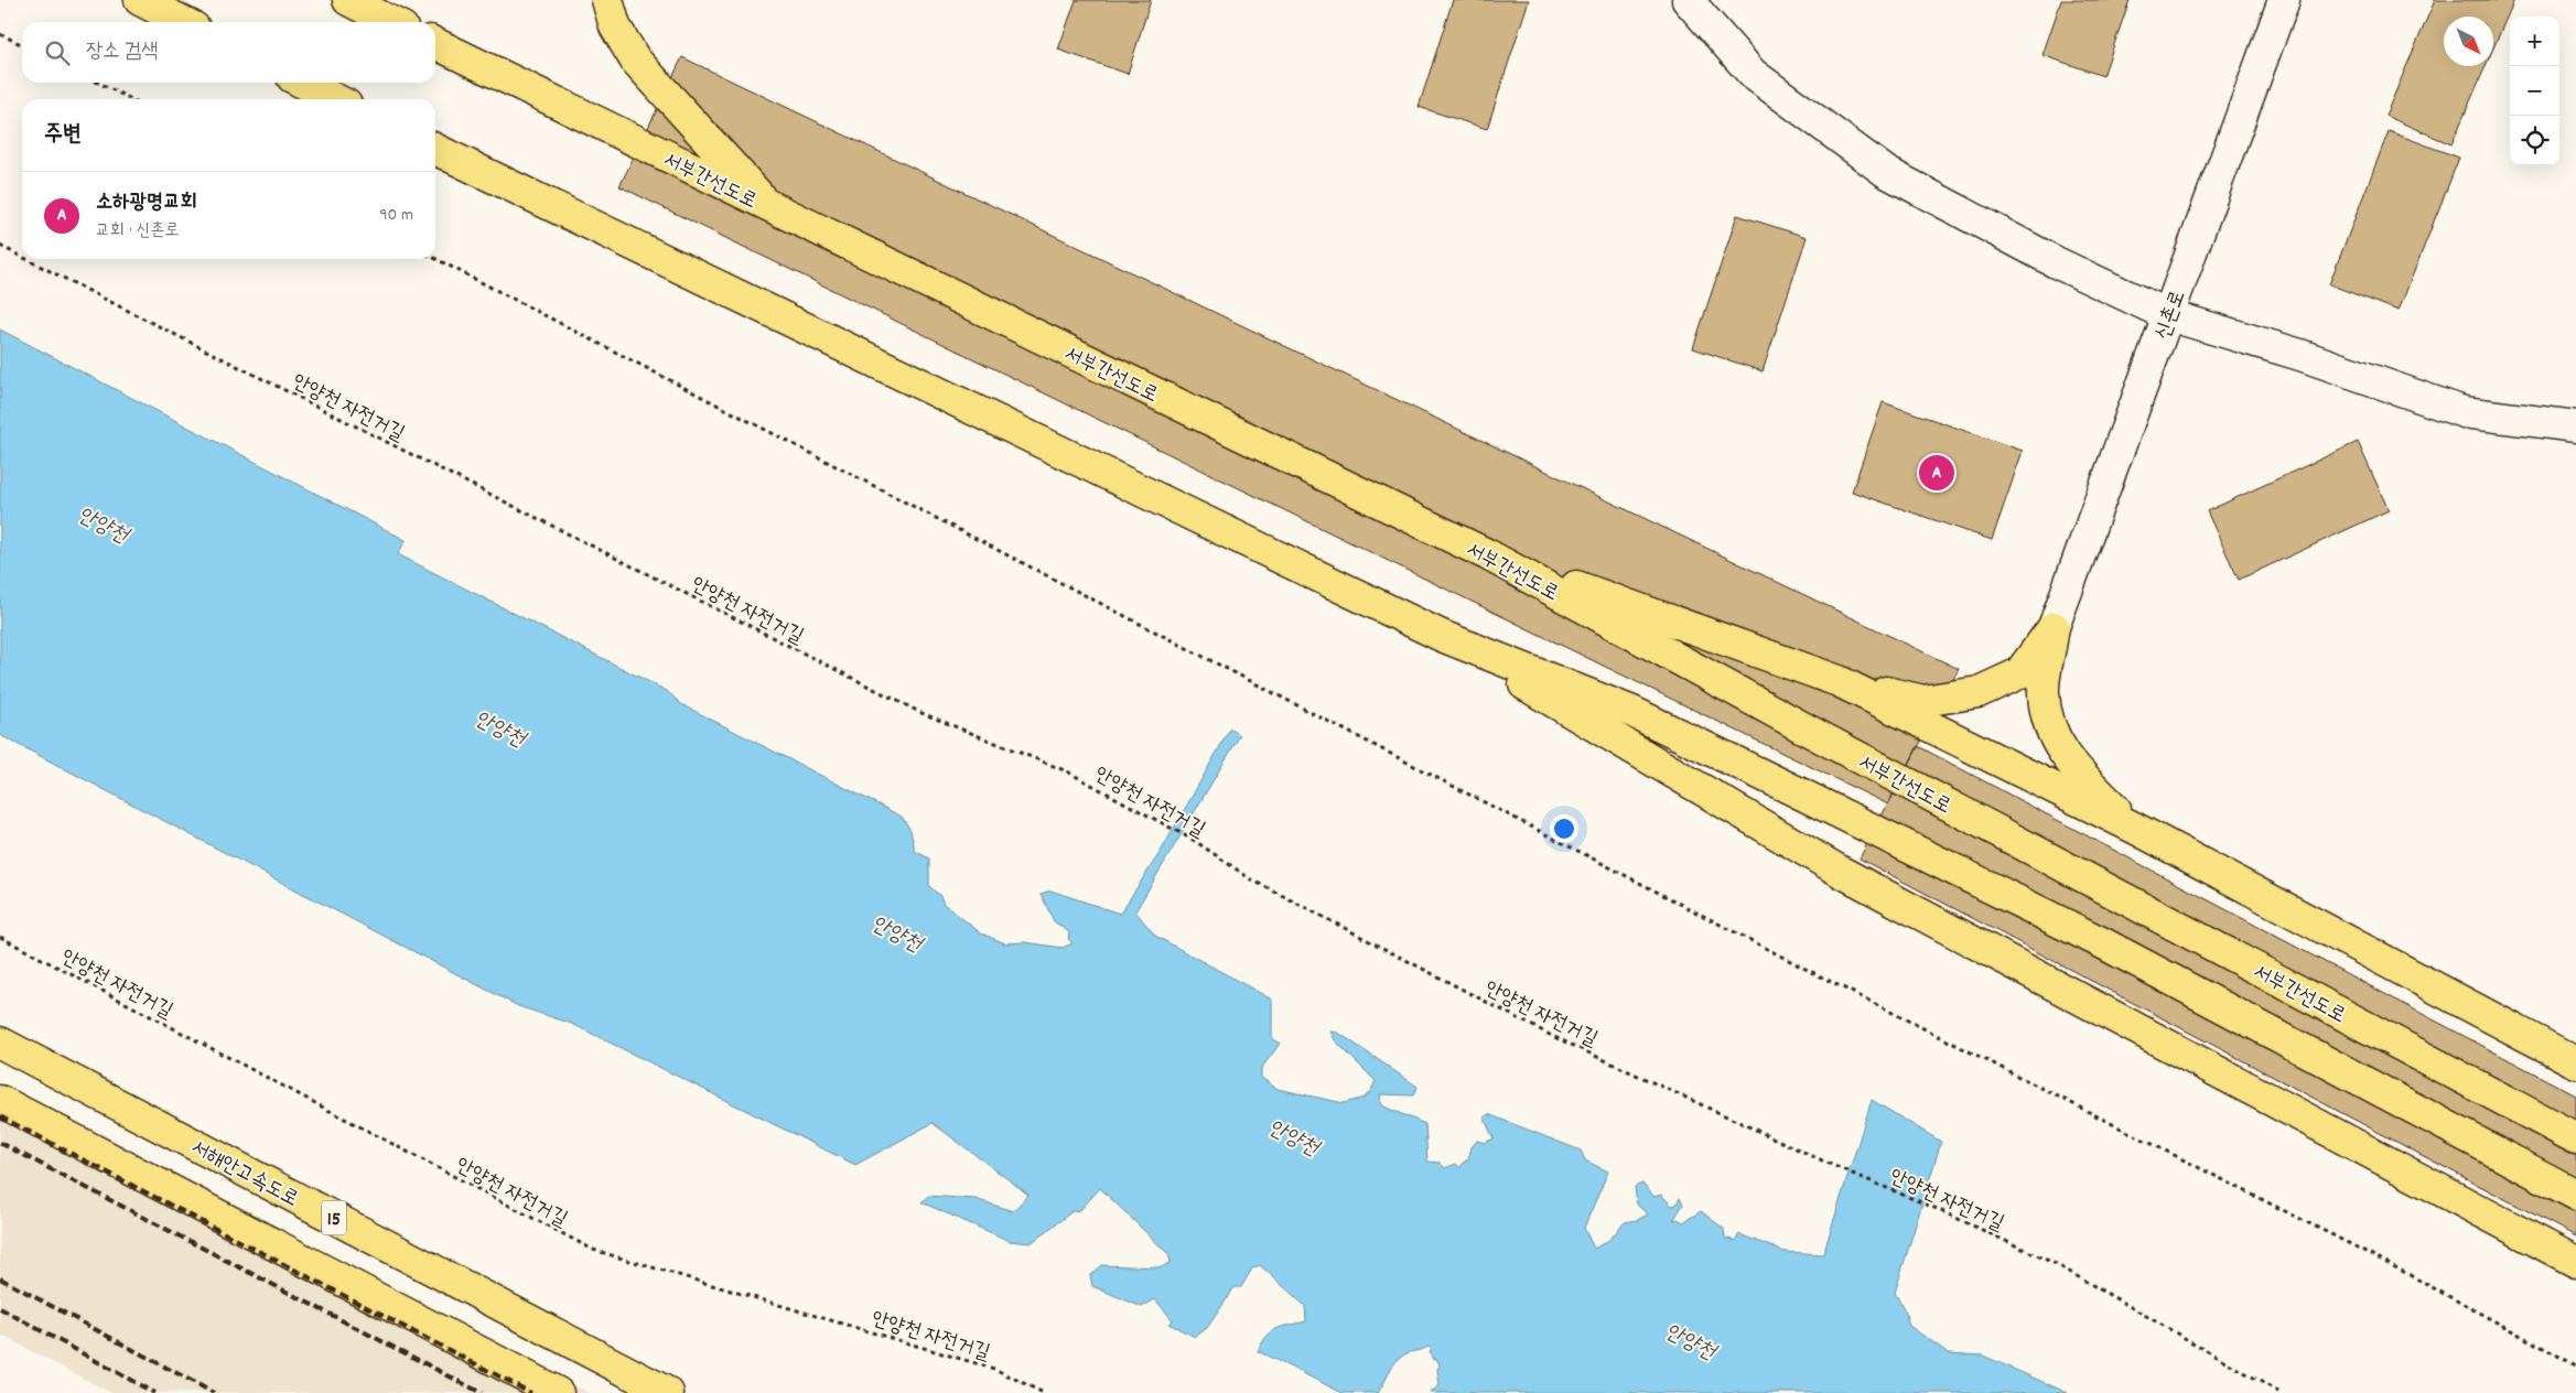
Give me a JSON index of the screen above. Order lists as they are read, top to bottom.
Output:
{
  "streets": {
    "highway": ["서부간선도로", "서해안고속도로", "15"],
    "street": ["신촌로"],
    "path": ["안양천 자전거길"]
  },
  "water": ["안양천"],
  "north": "bottom right",
  "page": {
    "map_buttons": ["+", "−"],
    "search": "장소 검색",
    "heading": "주변",
    "list": [
      {
        "mark": "A",
        "name": "소하광명교회",
        "note": "교회 · 신촌로",
        "value": "90 m"
      }
    ],
    "pins": "A"
  }
}
